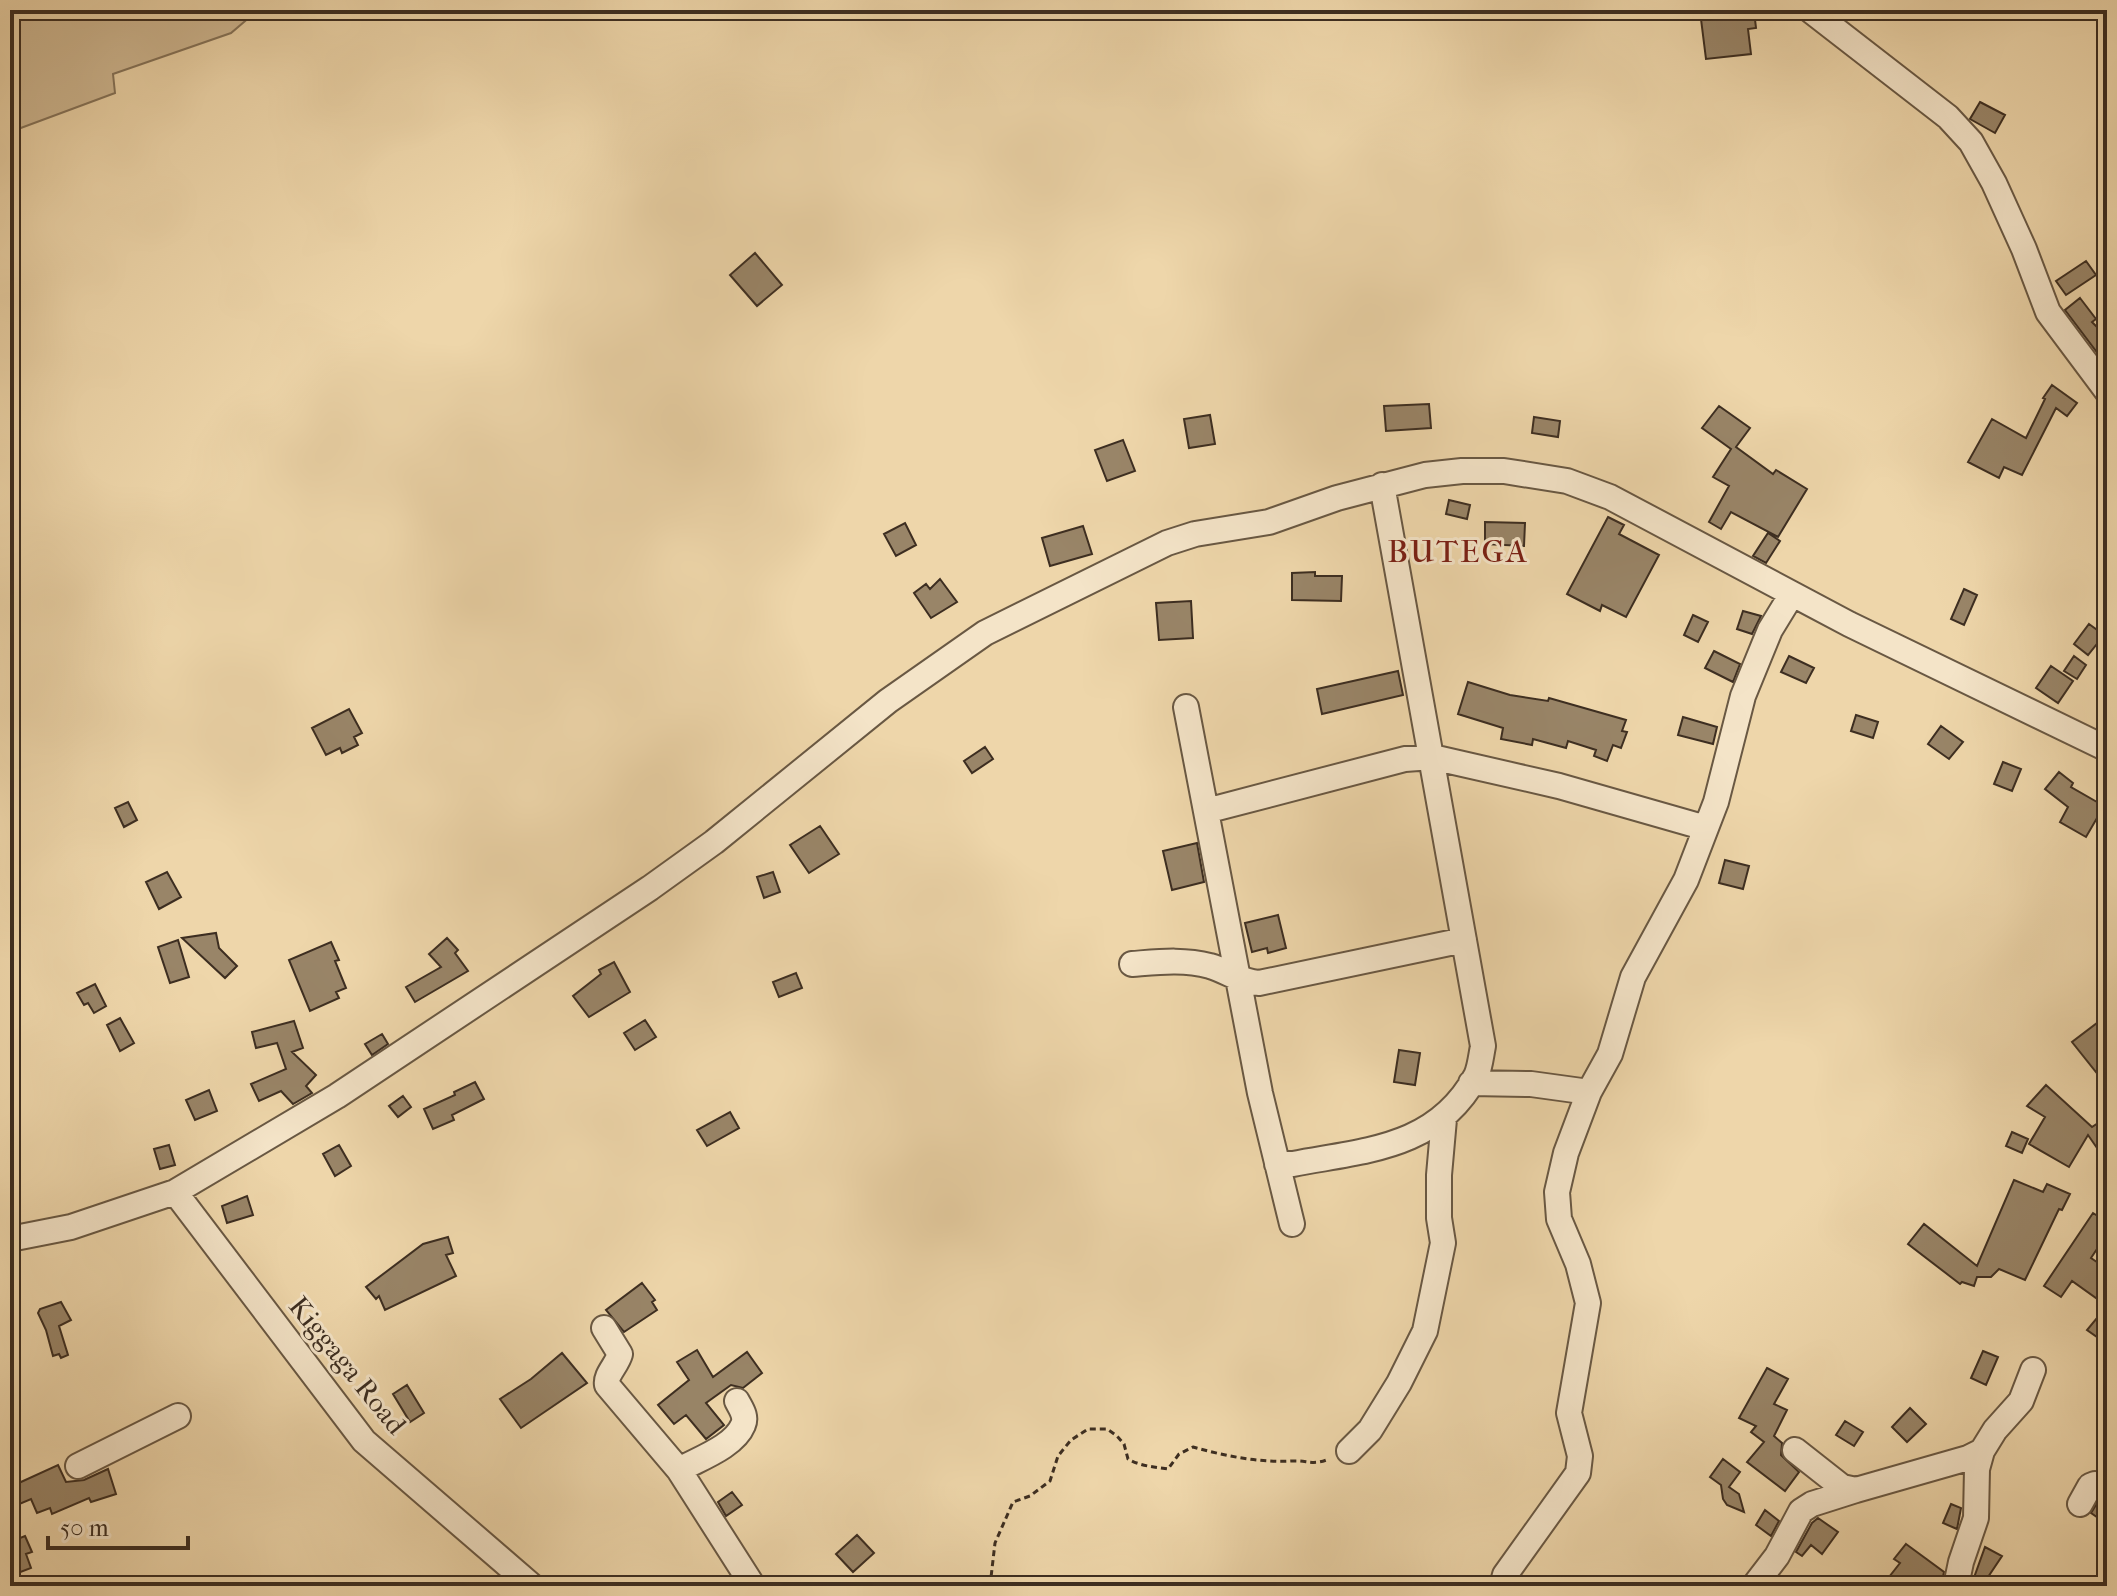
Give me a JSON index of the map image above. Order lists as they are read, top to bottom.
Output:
{
  "streets": {
    "street": ["Kiggaga Road"]
  },
  "districts": ["BUTEGA"],
  "scale_bar": "50 m"
}
